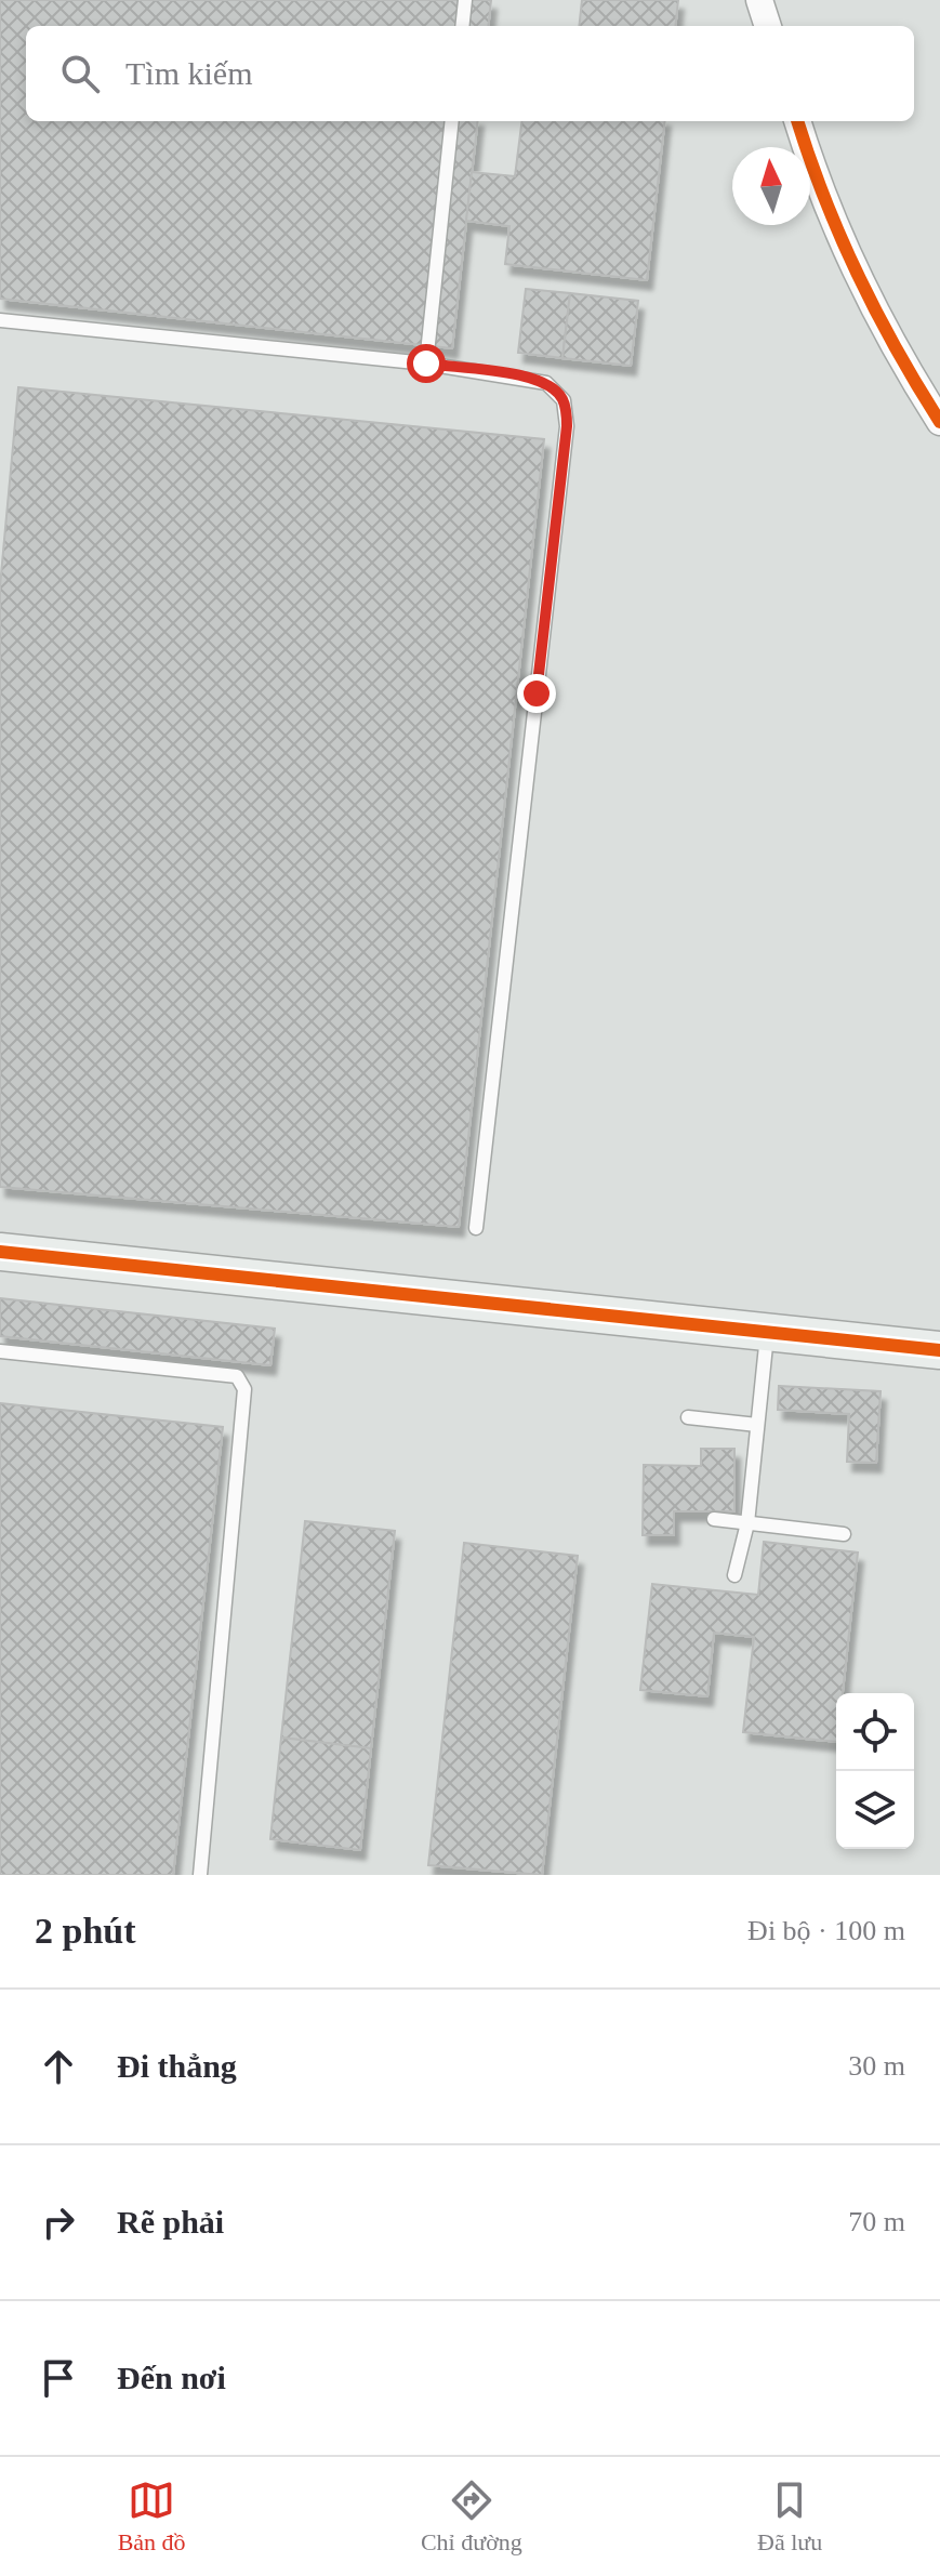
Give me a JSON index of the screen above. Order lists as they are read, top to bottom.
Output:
{
  "north": "top",
  "page": {
    "search": "Tìm kiếm",
    "heading": ["2 phút", "Đi bộ · 100 m"],
    "list": [
      ["Đi thẳng", "30 m"],
      ["Rẽ phải", "70 m"],
      "Đến nơi"
    ],
    "nav": ["Bản đồ", "Chỉ đường", "Đã lưu"]
  }
}
